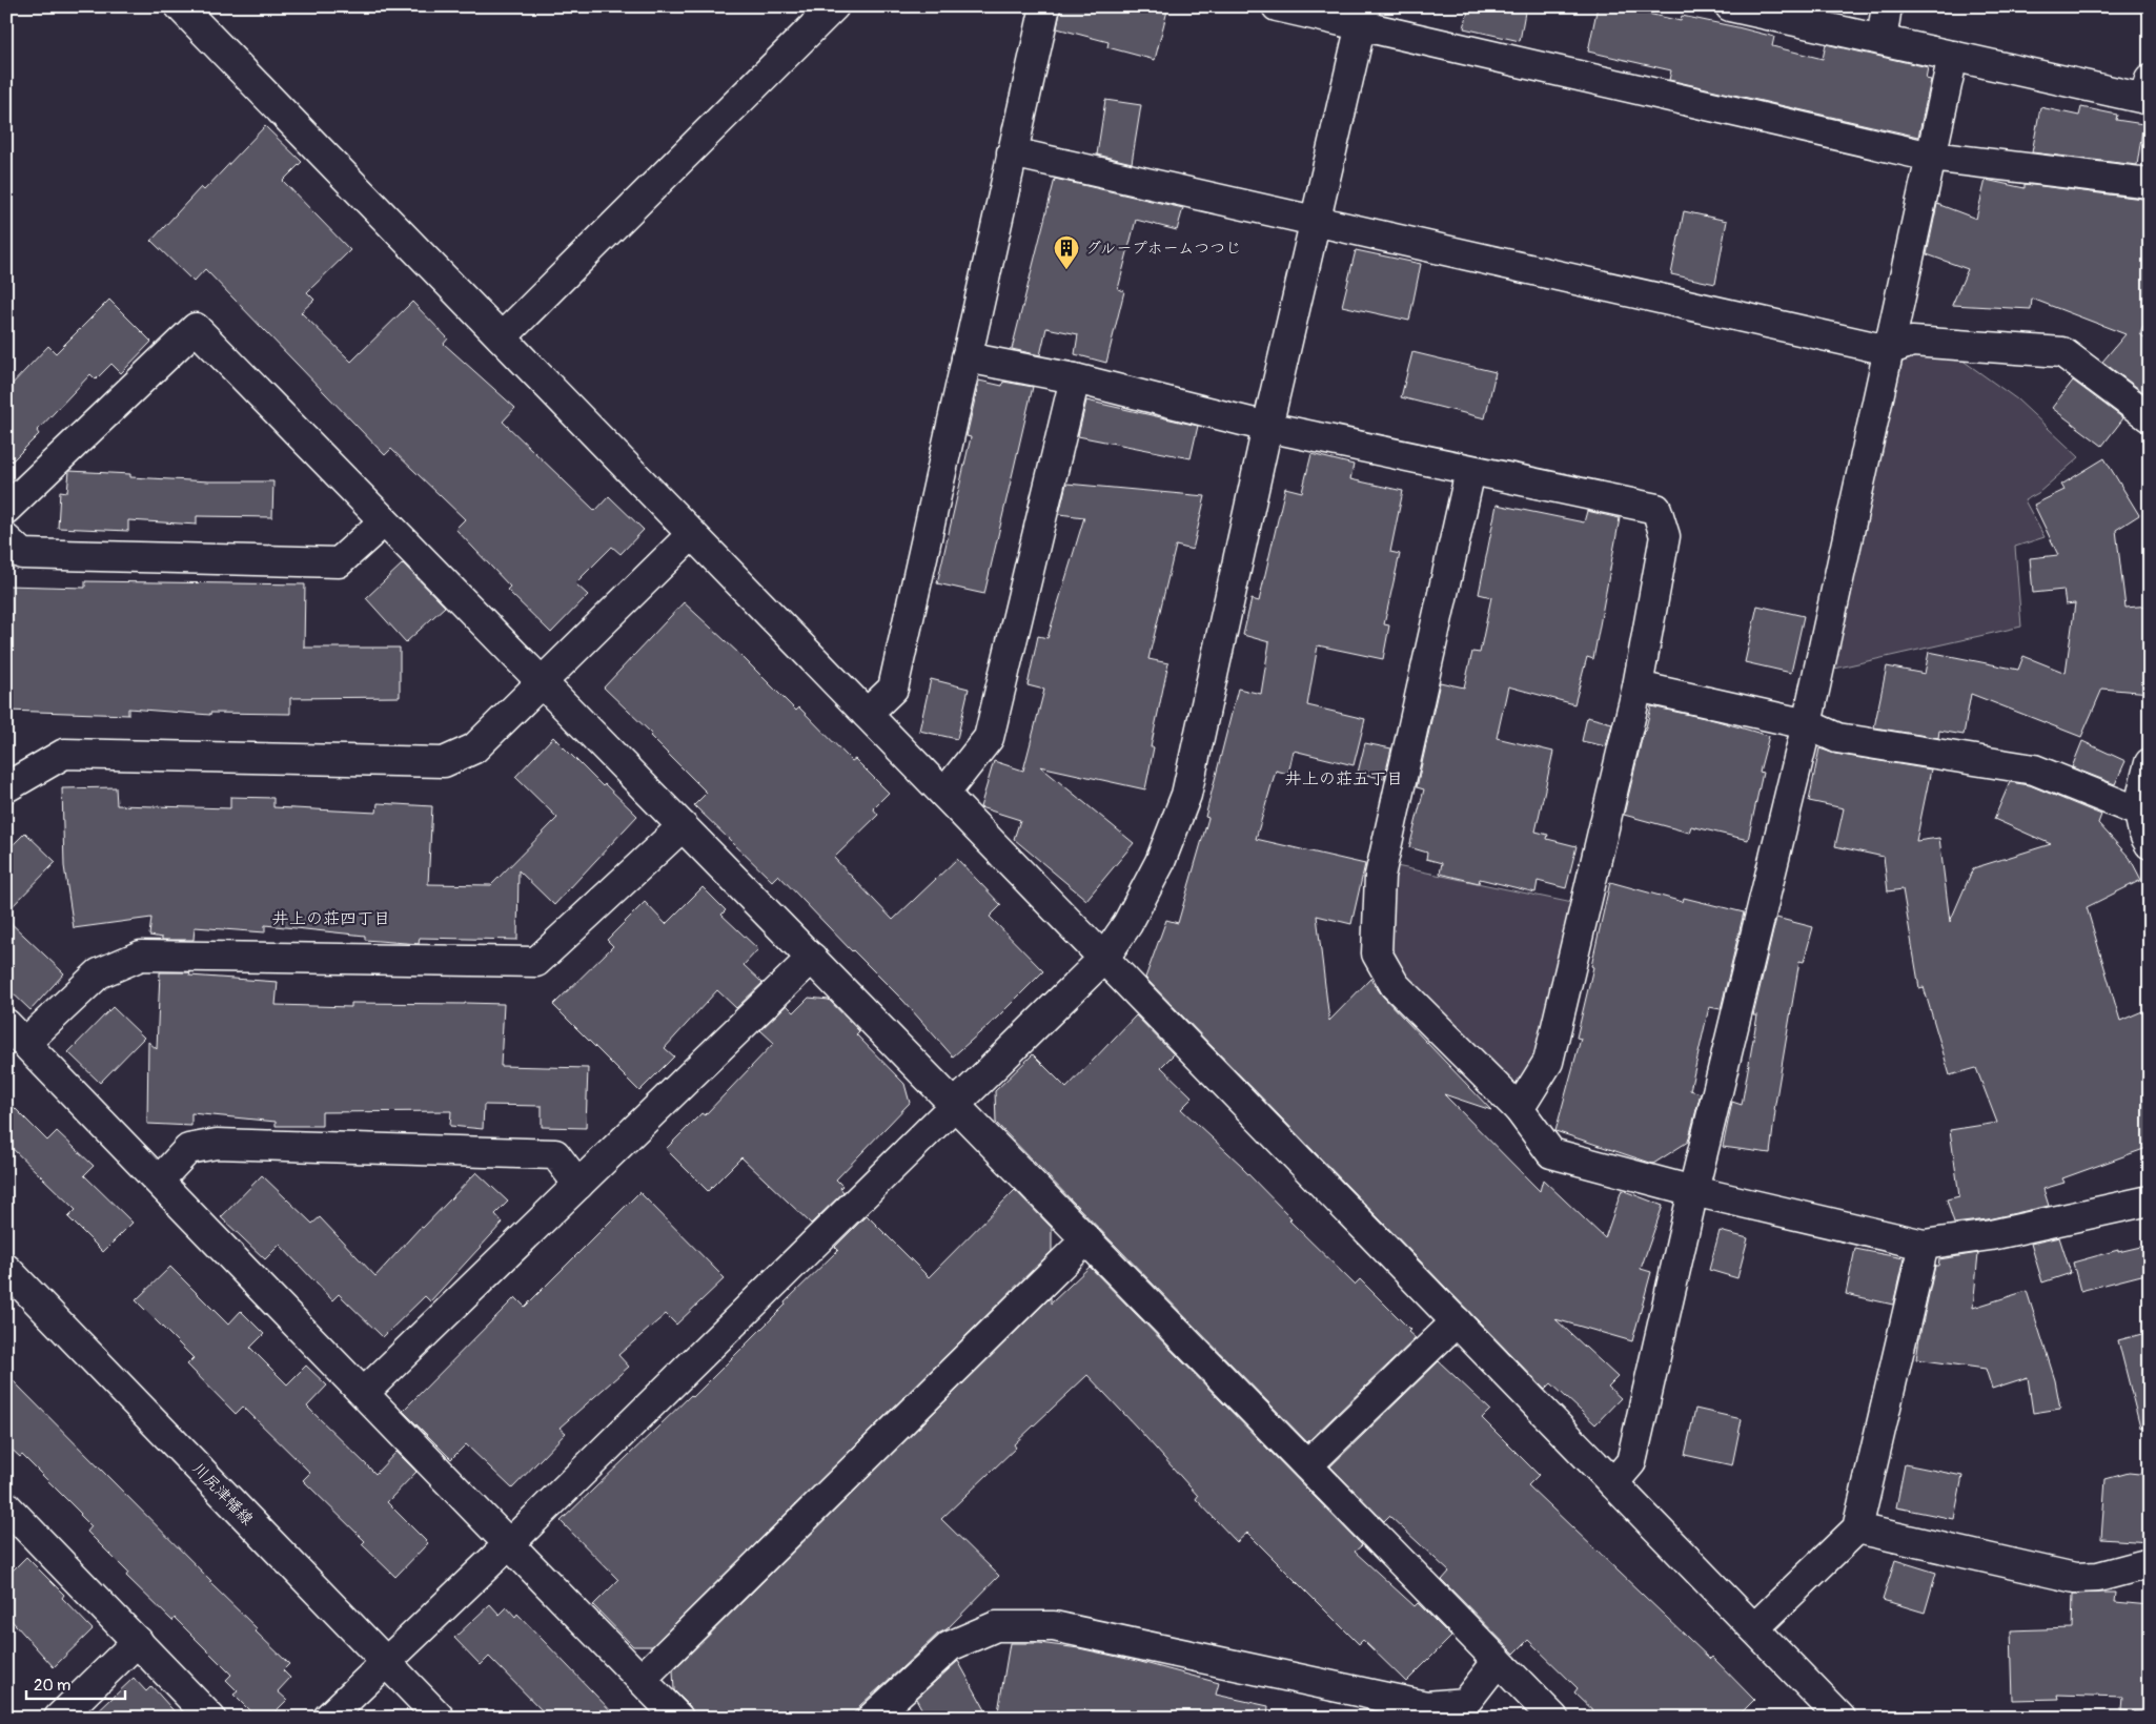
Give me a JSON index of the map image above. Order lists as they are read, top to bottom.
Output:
{
  "streets": {
    "street": ["川尻津幡線"]
  },
  "districts": ["井上の荘五丁目", "井上の荘四丁目"],
  "places": {
    "building": ["グループホームつつじ"]
  },
  "scale_bar": "20 m"
}
